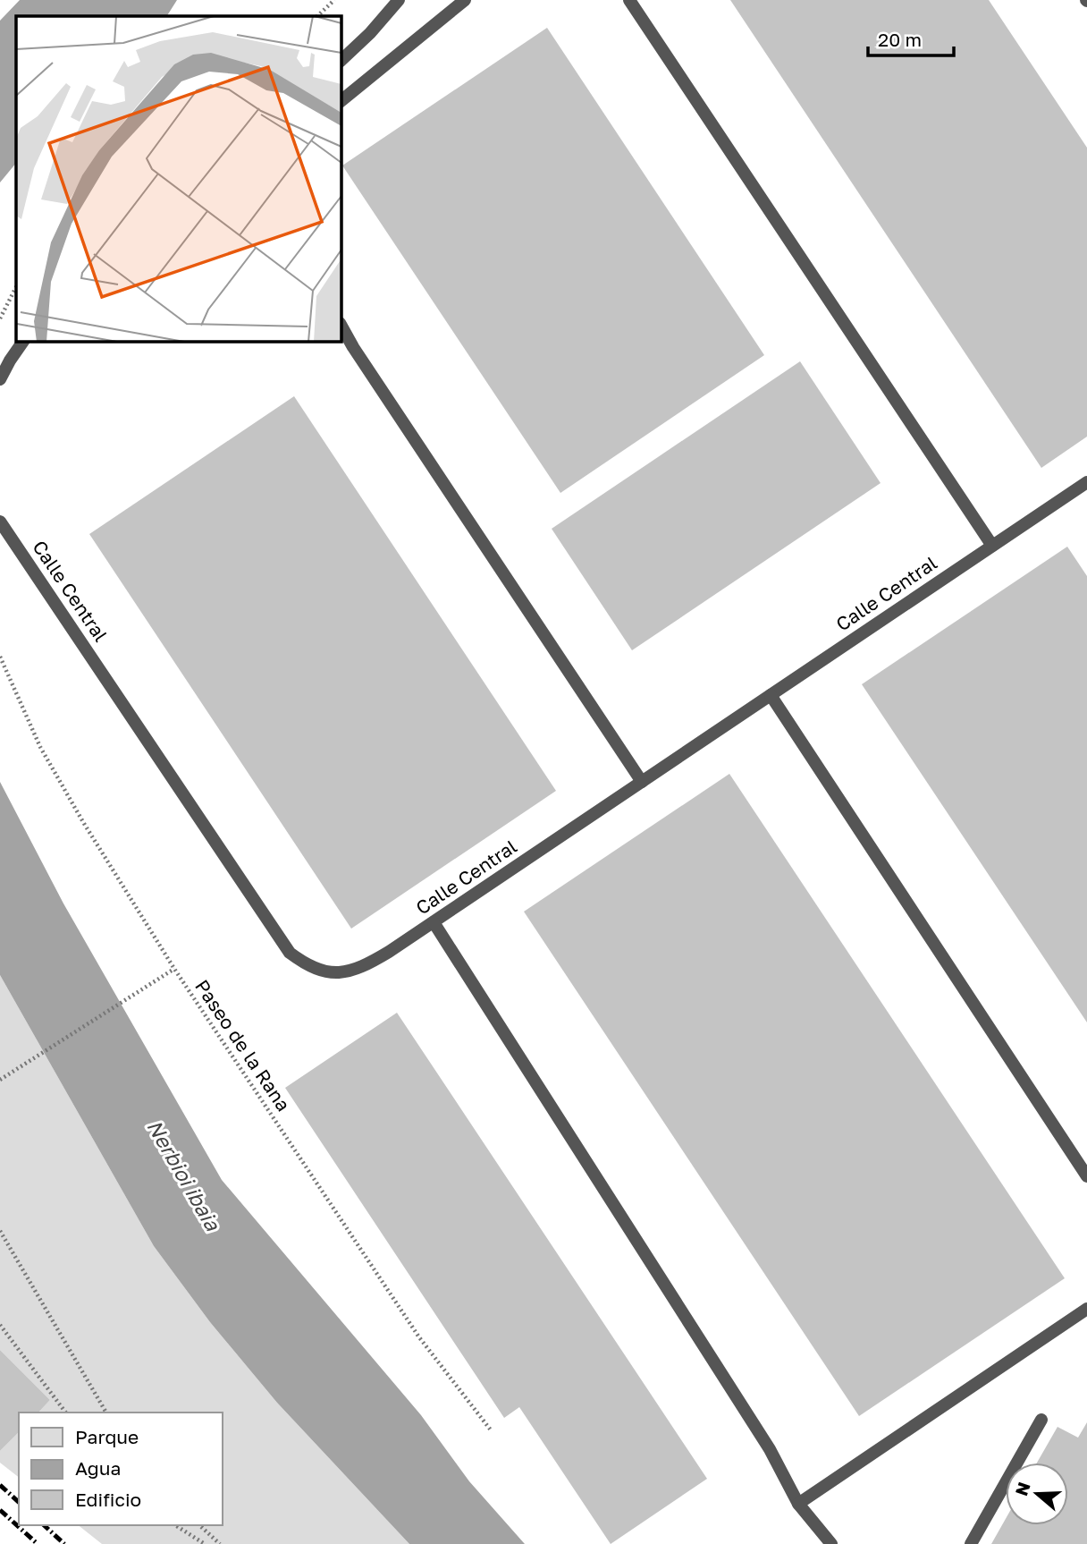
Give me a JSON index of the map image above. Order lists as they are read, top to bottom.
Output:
{
  "streets": {
    "lane": ["Calle Central"],
    "path": ["Paseo de la Rana"]
  },
  "water": ["Nerbioi ibaia"],
  "legend": ["Parque", "Agua", "Edificio"],
  "scale_bar": "20 m",
  "north": "left"
}
